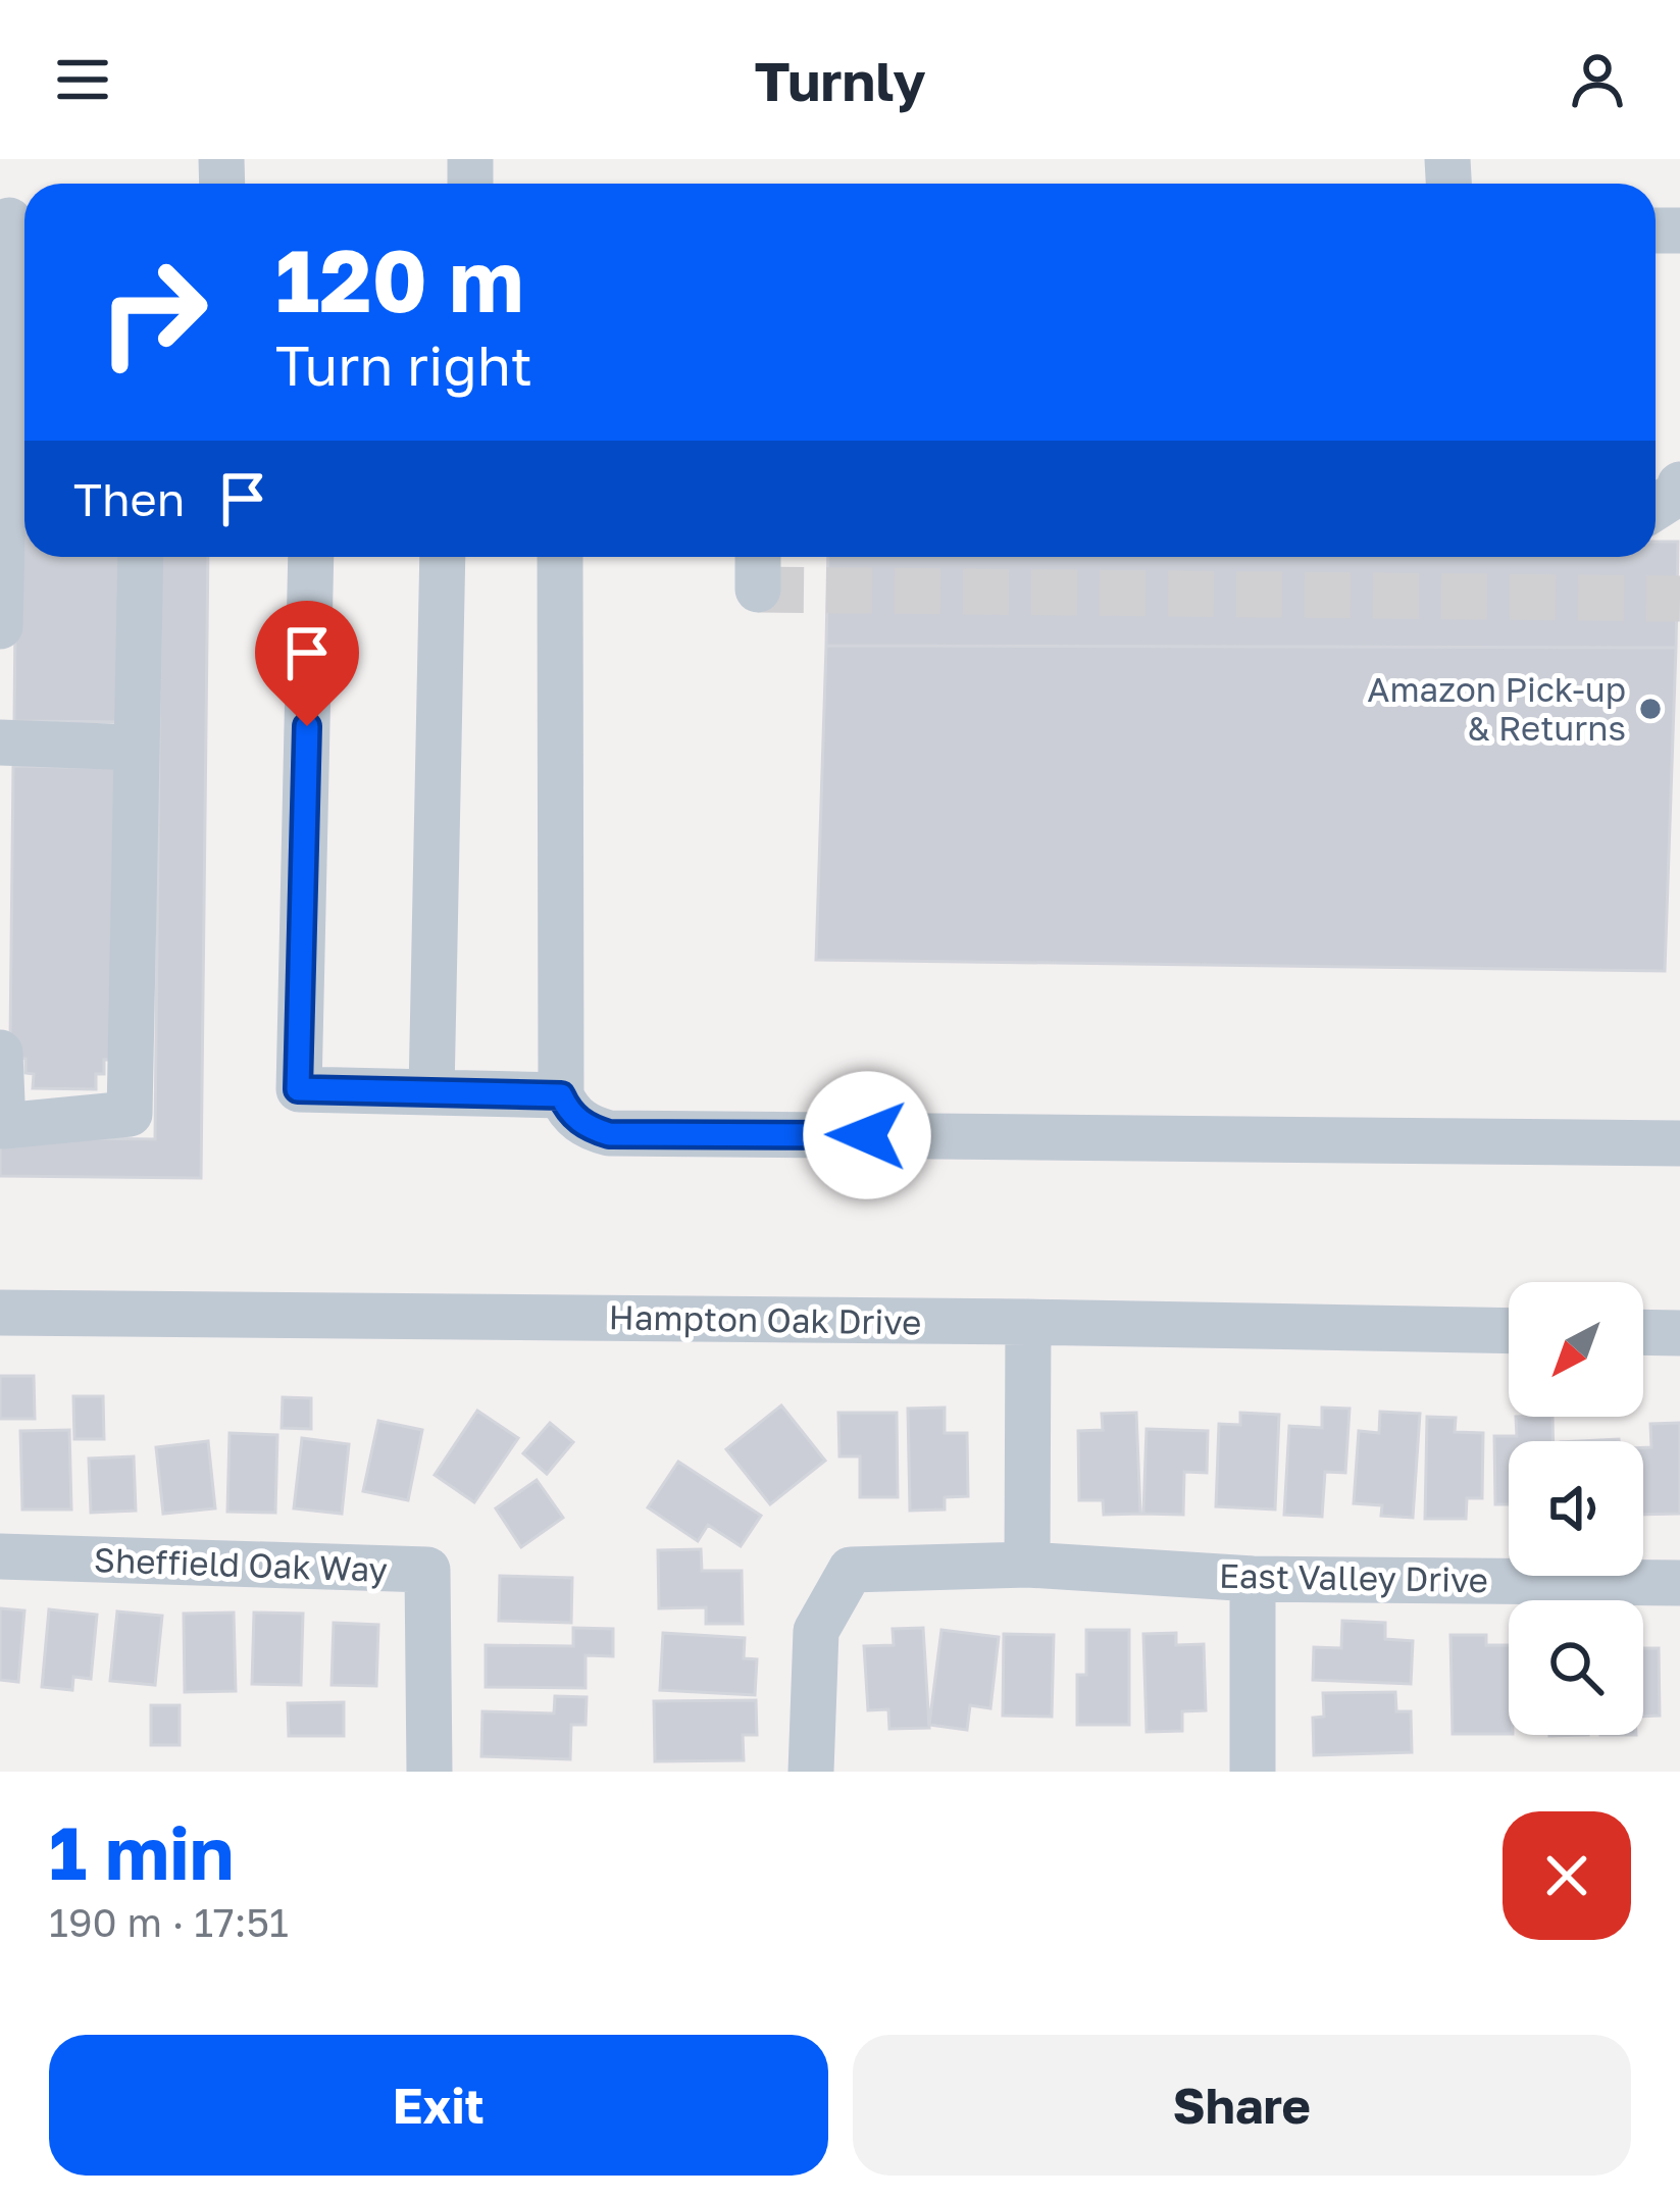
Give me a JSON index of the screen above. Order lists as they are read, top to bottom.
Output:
{
  "streets": {
    "street": ["Hampton Oak Drive", "Sheffield Oak Way", "East Valley Drive"]
  },
  "places": ["Amazon Pick-up & Returns"],
  "north": "bottom left",
  "page": {
    "header": "Turnly",
    "turn": ["120 m", "Turn right"],
    "then": "Then",
    "heading": ["1 min", "190 m · 17:51"],
    "buttons": ["Exit", "Share"]
  }
}
